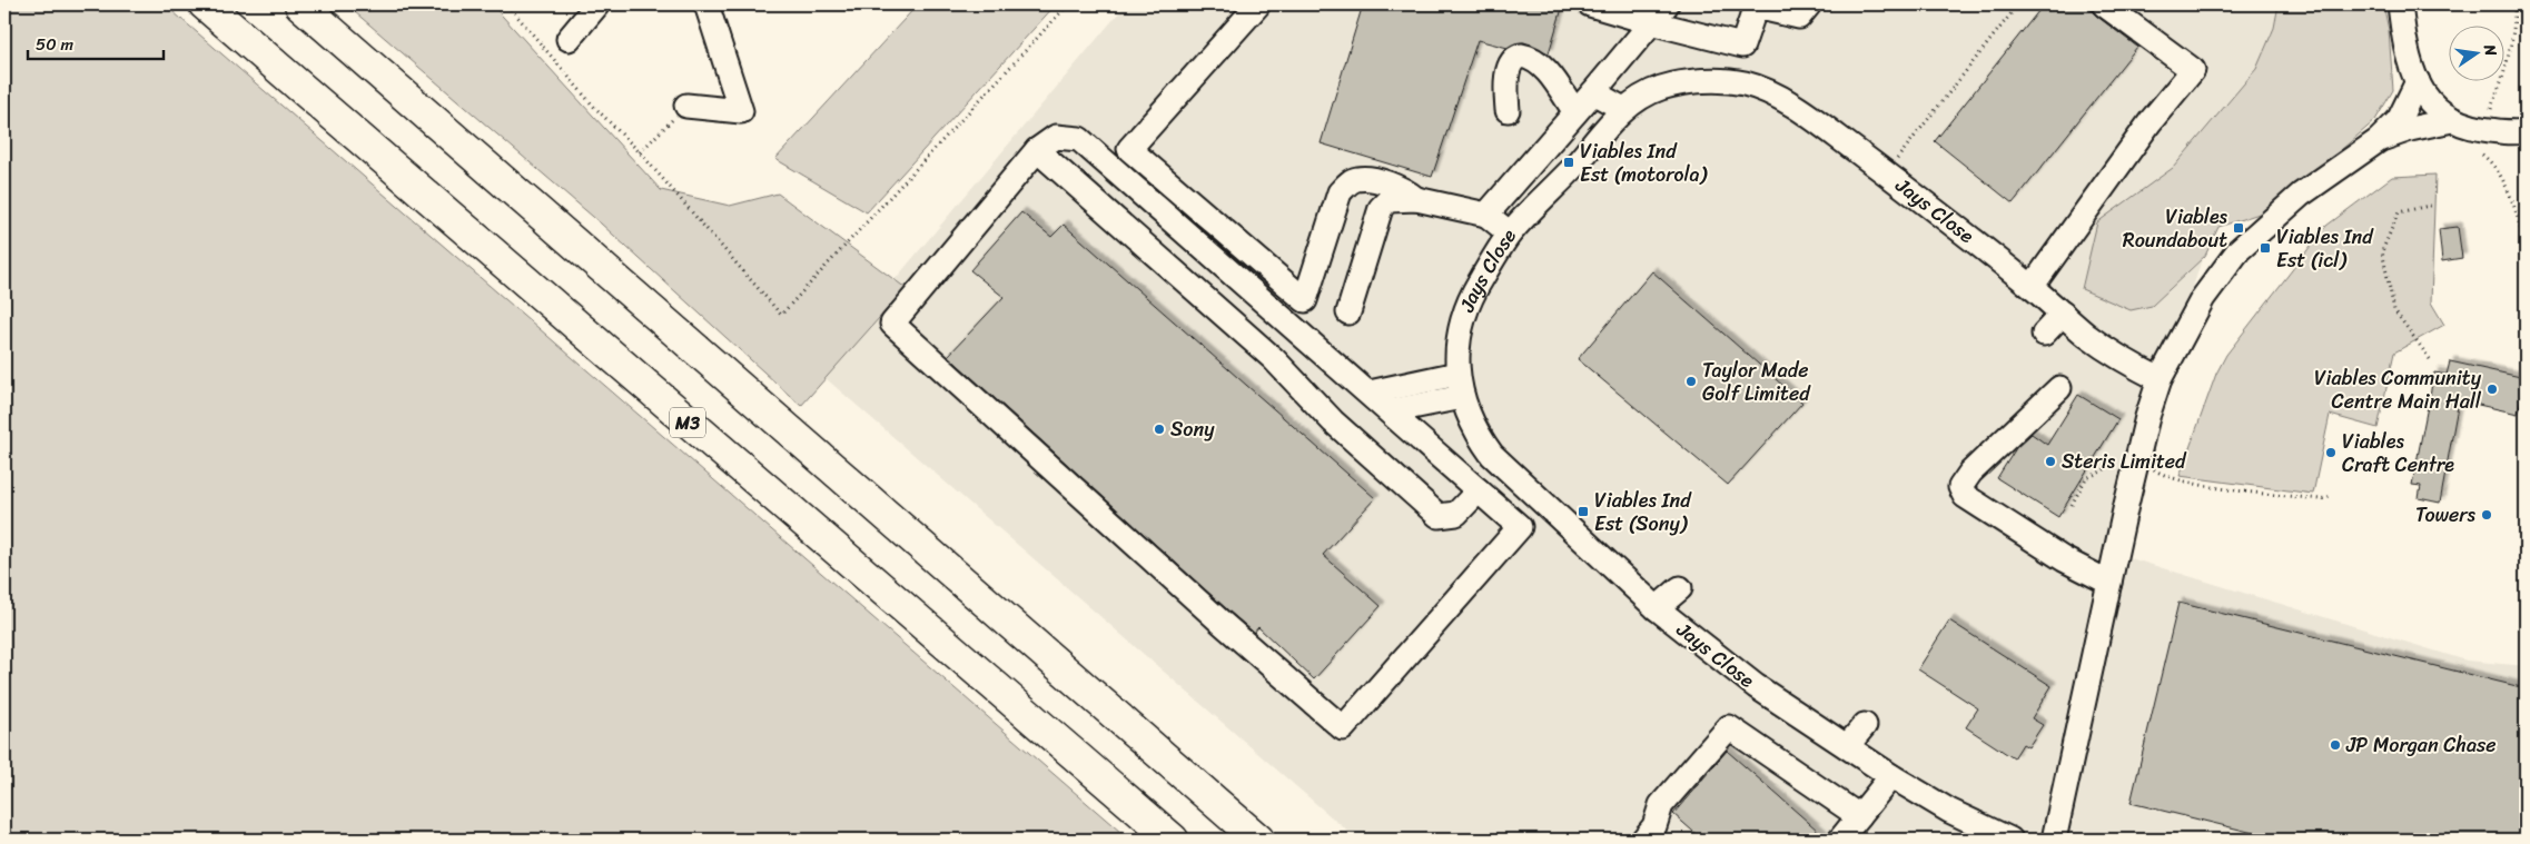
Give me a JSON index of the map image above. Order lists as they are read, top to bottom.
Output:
{
  "streets": {
    "highway": ["M3"],
    "street": ["Jays Close"]
  },
  "places": {
    "transit": [
      "Viables Ind Est (motorola)",
      "Viables Roundabout",
      "Viables Ind Est (icl)",
      "Viables Ind Est (Sony)"
    ],
    "other": [
      "Taylor Made Golf Limited",
      "Viables Community Centre Main Hall",
      "Sony",
      "Viables Craft Centre",
      "Steris Limited",
      "Towers",
      "JP Morgan Chase"
    ]
  },
  "scale_bar": "50 m",
  "north": "right"
}
